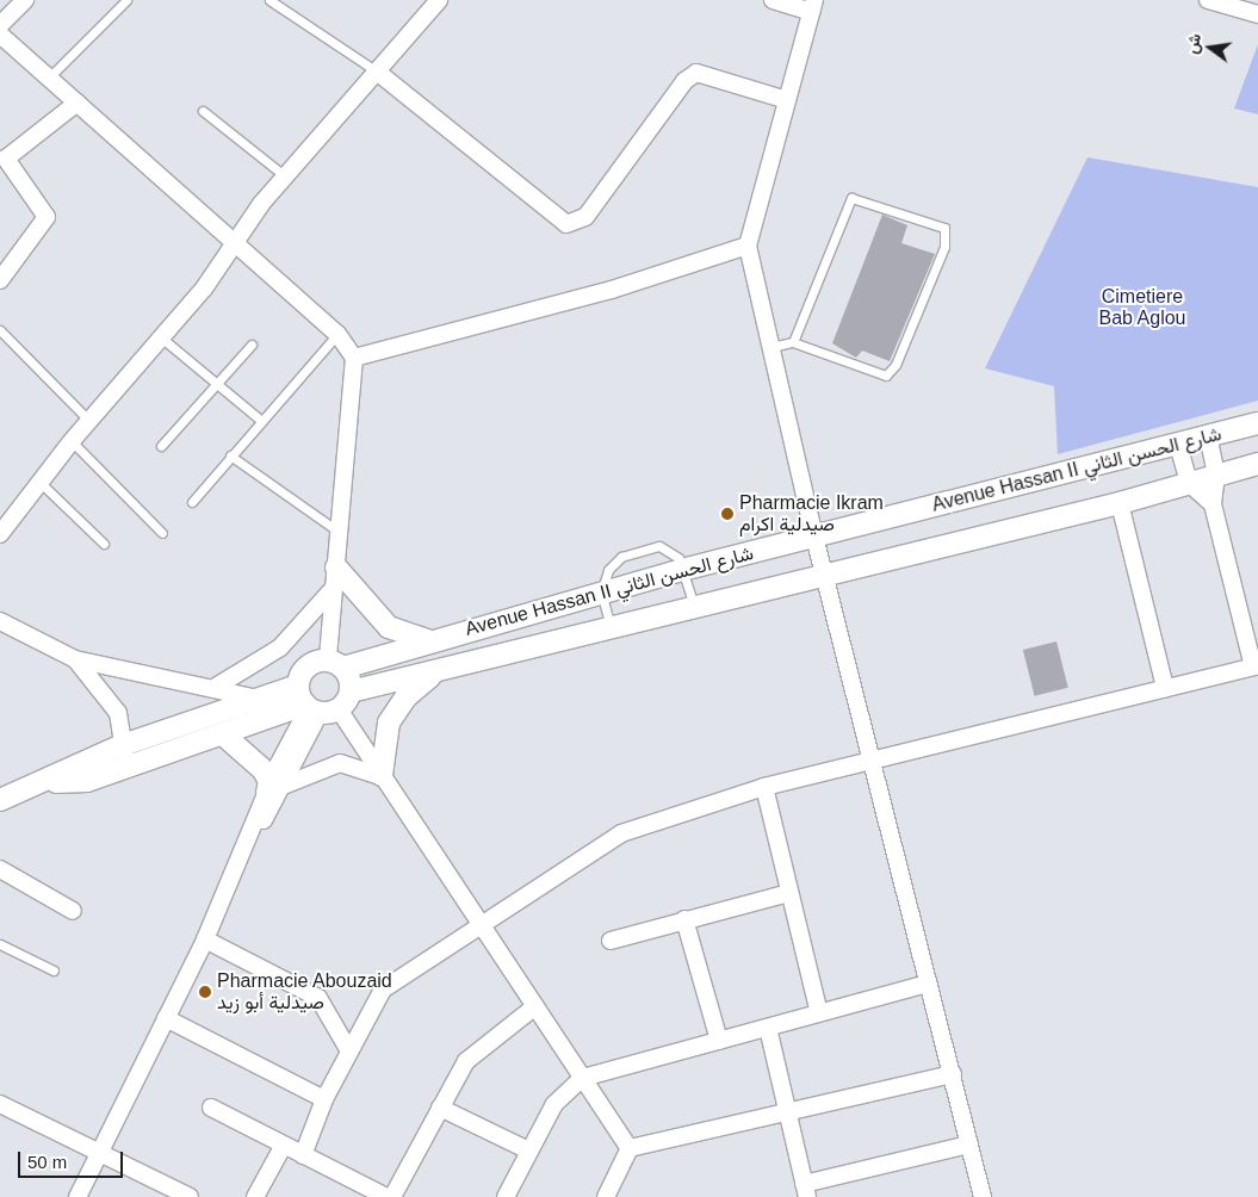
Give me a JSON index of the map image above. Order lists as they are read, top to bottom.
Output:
{
  "streets": {
    "street": ["Avenue Hassan II شارع الحسن الثاني"]
  },
  "parks": ["Cimetiere Bab Aglou"],
  "places": ["Pharmacie Ikram صيدلية اكرام", "Pharmacie Abouzaid صيدلية أبو زيد"],
  "scale_bar": "50 m",
  "north": "left"
}
